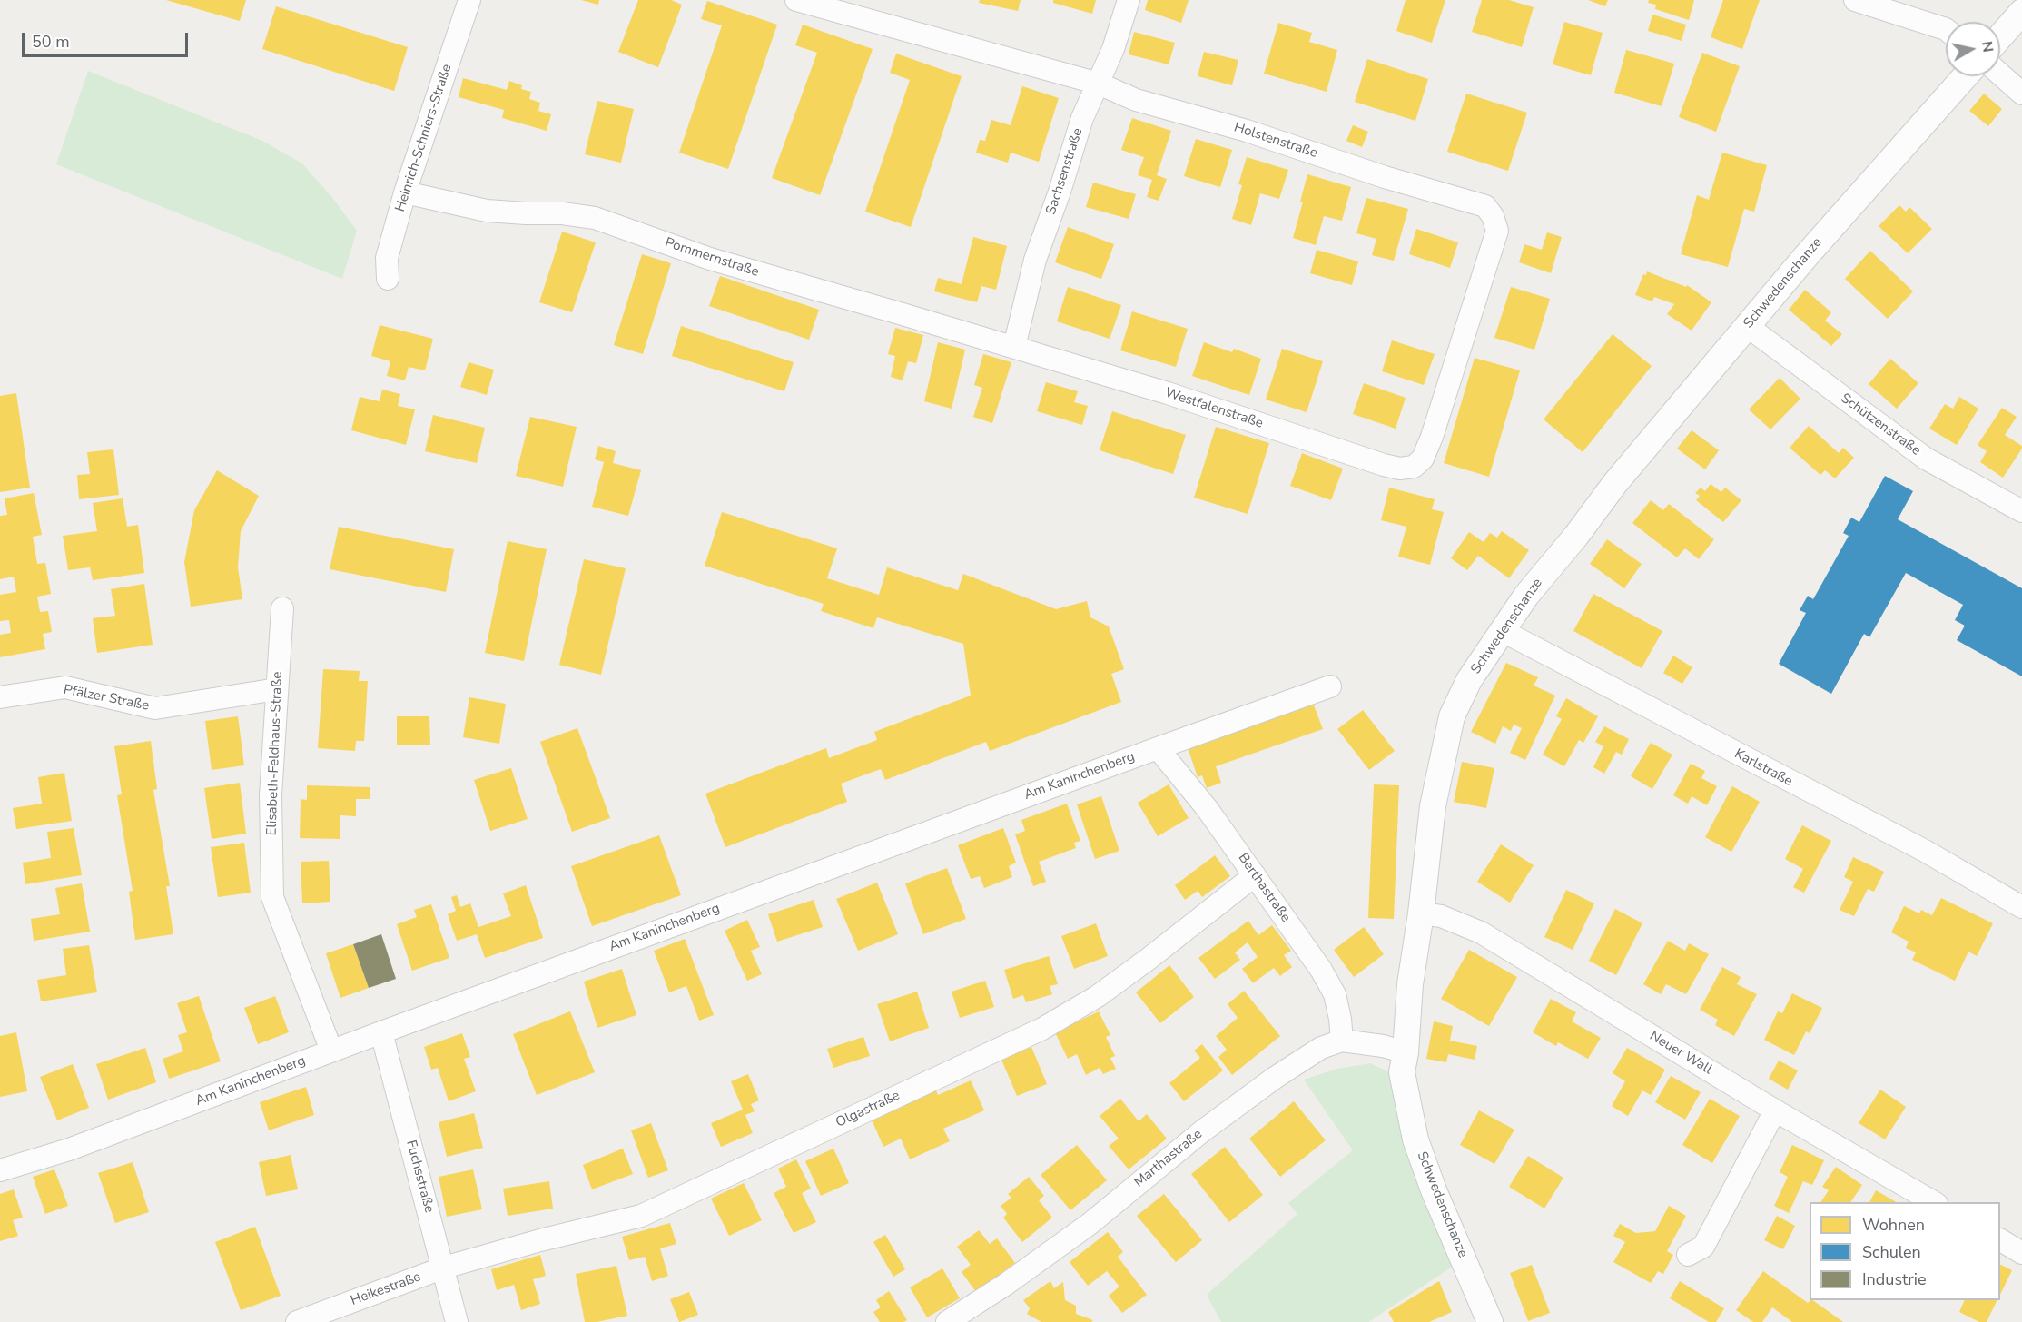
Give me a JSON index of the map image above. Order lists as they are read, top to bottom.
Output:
{
  "streets": {
    "street": [
      "Heinrich-Schniers-Straße",
      "Holstenstraße",
      "Sachsenstraße",
      "Pommernstraße",
      "Schwedenschanze",
      "Westfalenstraße",
      "Schützenstraße",
      "Pfälzer Straße",
      "Elisabeth-Feldhaus-Straße",
      "Karlstraße",
      "Am Kaninchenberg",
      "Berthastraße",
      "Neuer Wall",
      "Olgastraße",
      "Marthastraße",
      "Fuchsstraße",
      "Heikestraße"
    ]
  },
  "crossings": [
    ["Heinrich-Schniers-Straße", "Pommernstraße"],
    ["Holstenstraße", "Sachsenstraße"],
    ["Holstenstraße", "Westfalenstraße"],
    ["Sachsenstraße", "Pommernstraße"],
    ["Sachsenstraße", "Westfalenstraße"],
    ["Pommernstraße", "Westfalenstraße"],
    ["Schwedenschanze", "Schützenstraße"],
    ["Schwedenschanze", "Karlstraße"],
    ["Schwedenschanze", "Neuer Wall"],
    ["Schwedenschanze", "Marthastraße"],
    ["Pfälzer Straße", "Elisabeth-Feldhaus-Straße"],
    ["Elisabeth-Feldhaus-Straße", "Am Kaninchenberg"],
    ["Am Kaninchenberg", "Berthastraße"],
    ["Am Kaninchenberg", "Fuchsstraße"],
    ["Berthastraße", "Olgastraße"],
    ["Berthastraße", "Marthastraße"],
    ["Olgastraße", "Fuchsstraße"],
    ["Olgastraße", "Heikestraße"],
    ["Fuchsstraße", "Heikestraße"]
  ],
  "legend": ["Wohnen", "Schulen", "Industrie"],
  "scale_bar": "50 m",
  "north": "right"
}
